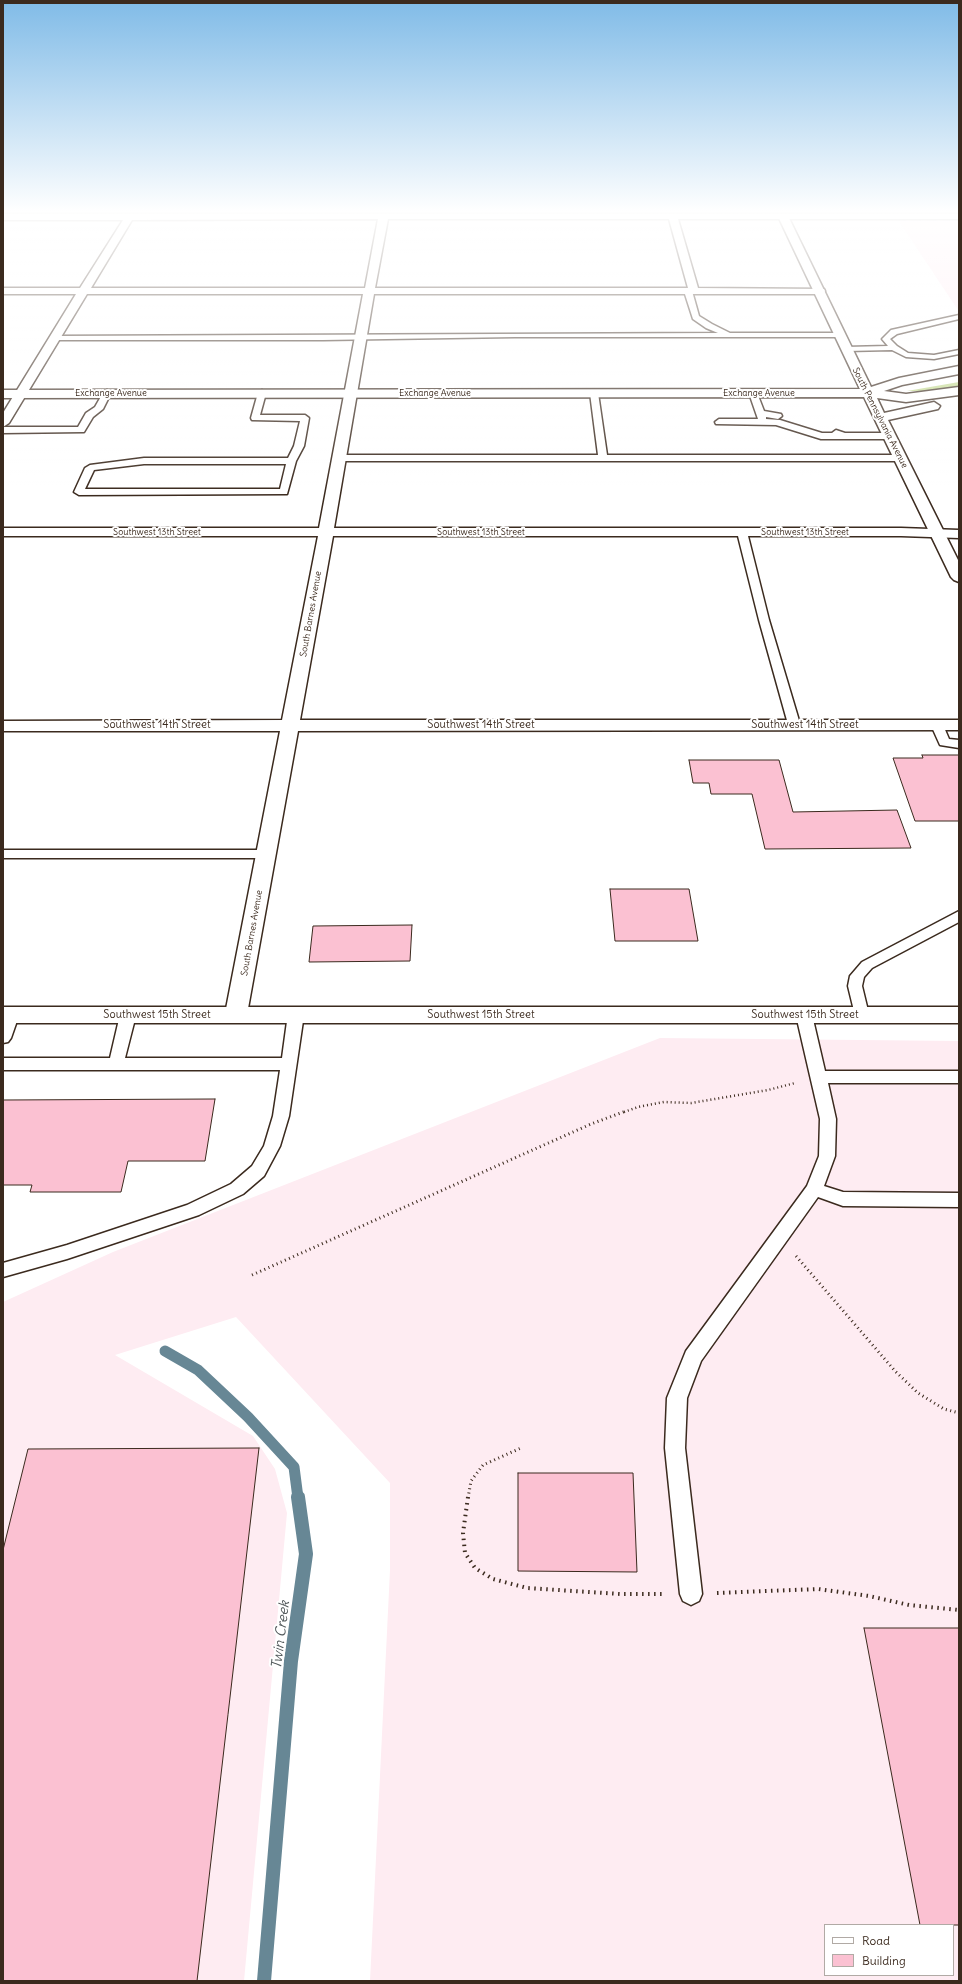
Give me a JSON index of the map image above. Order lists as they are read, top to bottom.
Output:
{
  "streets": {
    "street": [
      "Exchange Avenue",
      "South Pennsylvania Avenue",
      "Southwest 13th Street",
      "South Barnes Avenue",
      "Southwest 14th Street",
      "Southwest 15th Street"
    ]
  },
  "crossings": [
    ["Exchange Avenue", "South Pennsylvania Avenue"],
    ["Exchange Avenue", "South Barnes Avenue"],
    ["South Pennsylvania Avenue", "Southwest 13th Street"],
    ["Southwest 13th Street", "South Barnes Avenue"],
    ["South Barnes Avenue", "Southwest 14th Street"],
    ["South Barnes Avenue", "Southwest 15th Street"]
  ],
  "water": ["Twin Creek"],
  "legend": ["Road", "Building"]
}
